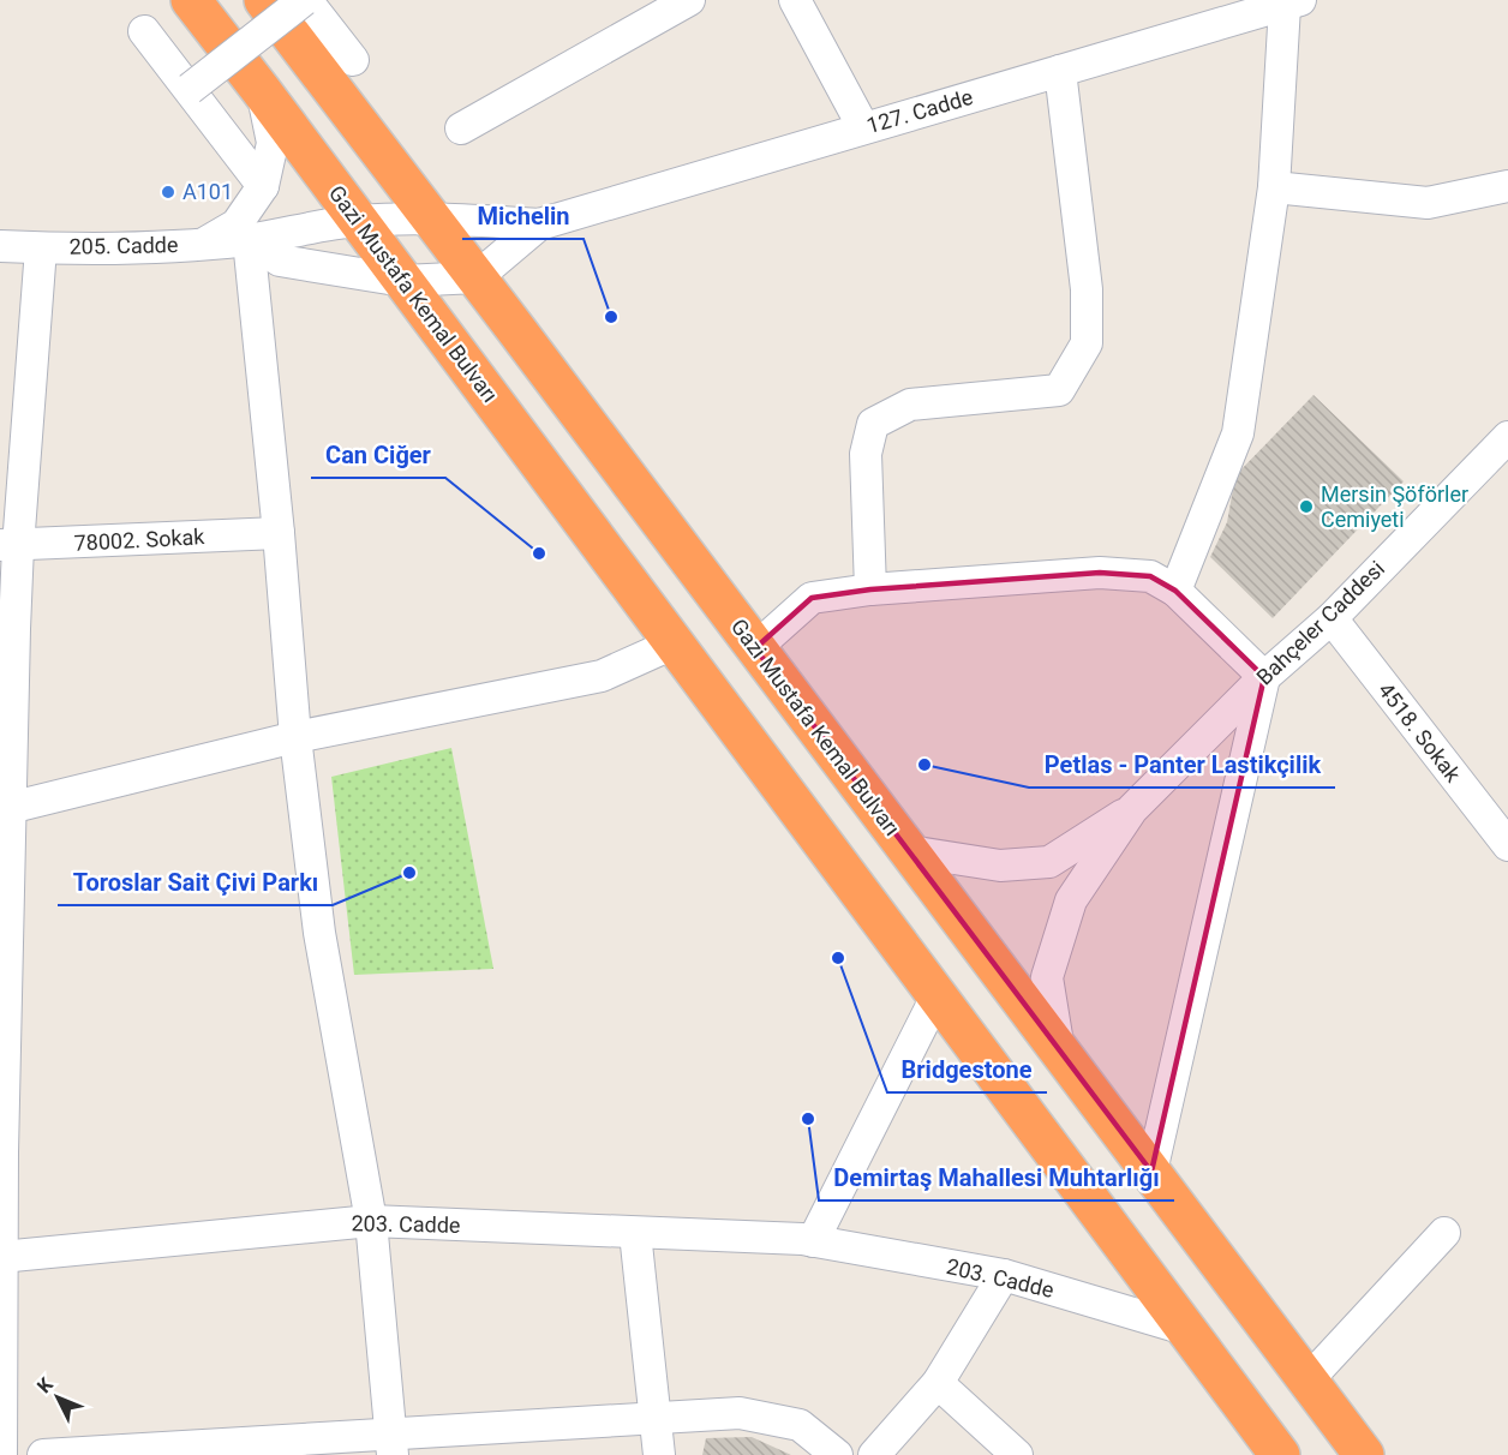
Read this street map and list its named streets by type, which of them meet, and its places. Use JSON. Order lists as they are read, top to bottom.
{
  "streets": {
    "highway": ["Gazi Mustafa Kemal Bulvarı"],
    "street": [
      "127. Cadde",
      "205. Cadde",
      "78002. Sokak",
      "Bahçeler Caddesi",
      "4518. Sokak",
      "203. Cadde"
    ]
  },
  "crossings": [
    ["127. Cadde", "205. Cadde"],
    ["205. Cadde", "Gazi Mustafa Kemal Bulvarı"],
    ["Gazi Mustafa Kemal Bulvarı", "203. Cadde"],
    ["Bahçeler Caddesi", "4518. Sokak"]
  ],
  "places": [
    "A101",
    "Michelin",
    "Mersin Şöförler Cemiyeti",
    "Can Ciğer",
    "Petlas - Panter Lastikçilik",
    "Toroslar Sait Çivi Parkı",
    "Bridgestone",
    "Demirtaş Mahallesi Muhtarlığı"
  ],
  "north": "top left"
}
